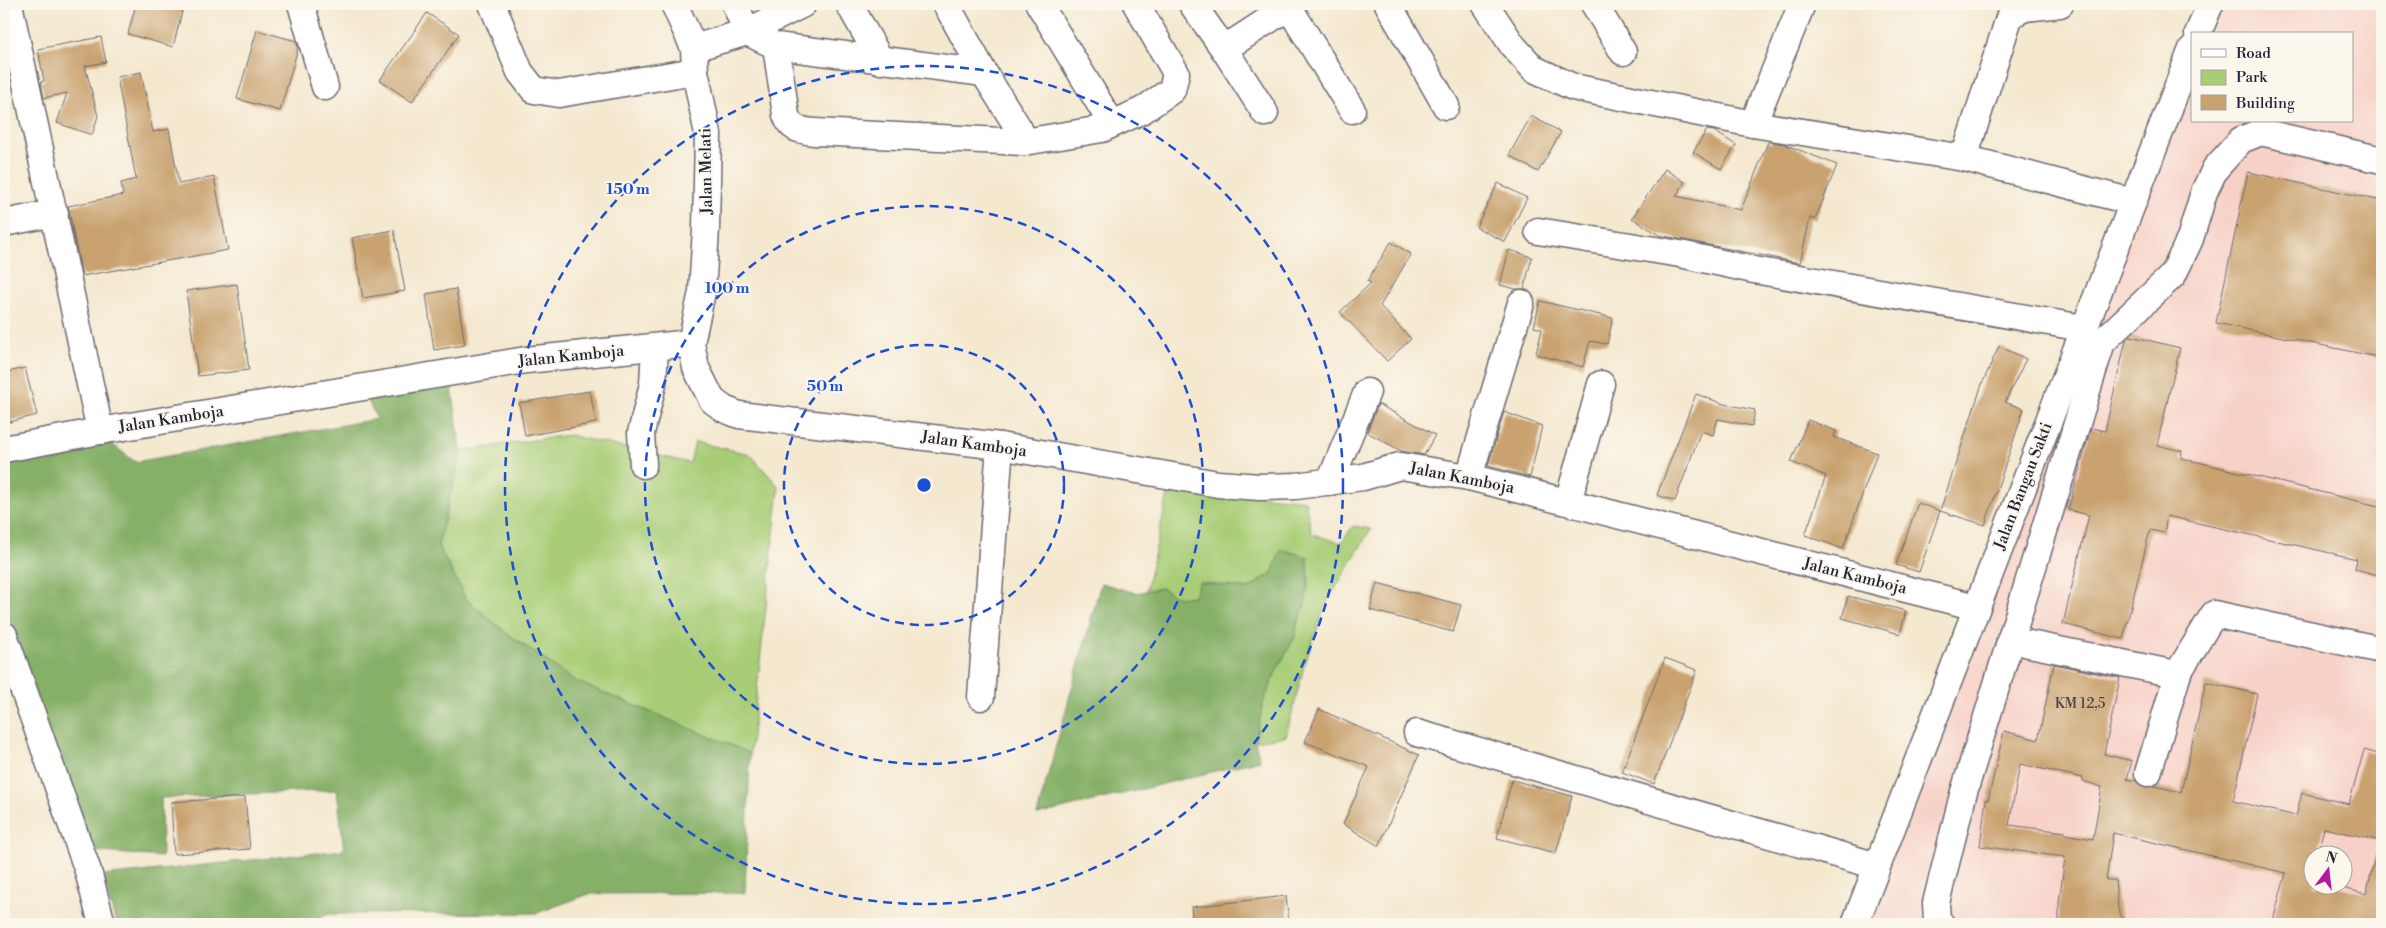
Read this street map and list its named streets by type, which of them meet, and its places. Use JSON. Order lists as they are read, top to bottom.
{
  "streets": {
    "street": ["Jalan Melati", "Jalan Kamboja", "Jalan Bangau Sakti"]
  },
  "crossings": [
    ["Jalan Melati", "Jalan Kamboja"],
    ["Jalan Kamboja", "Jalan Bangau Sakti"]
  ],
  "house_numbers": ["KM 12,5"],
  "legend": ["Road", "Park", "Building"],
  "north": "top",
  "rings": ["150 m", "100 m", "50 m"]
}
